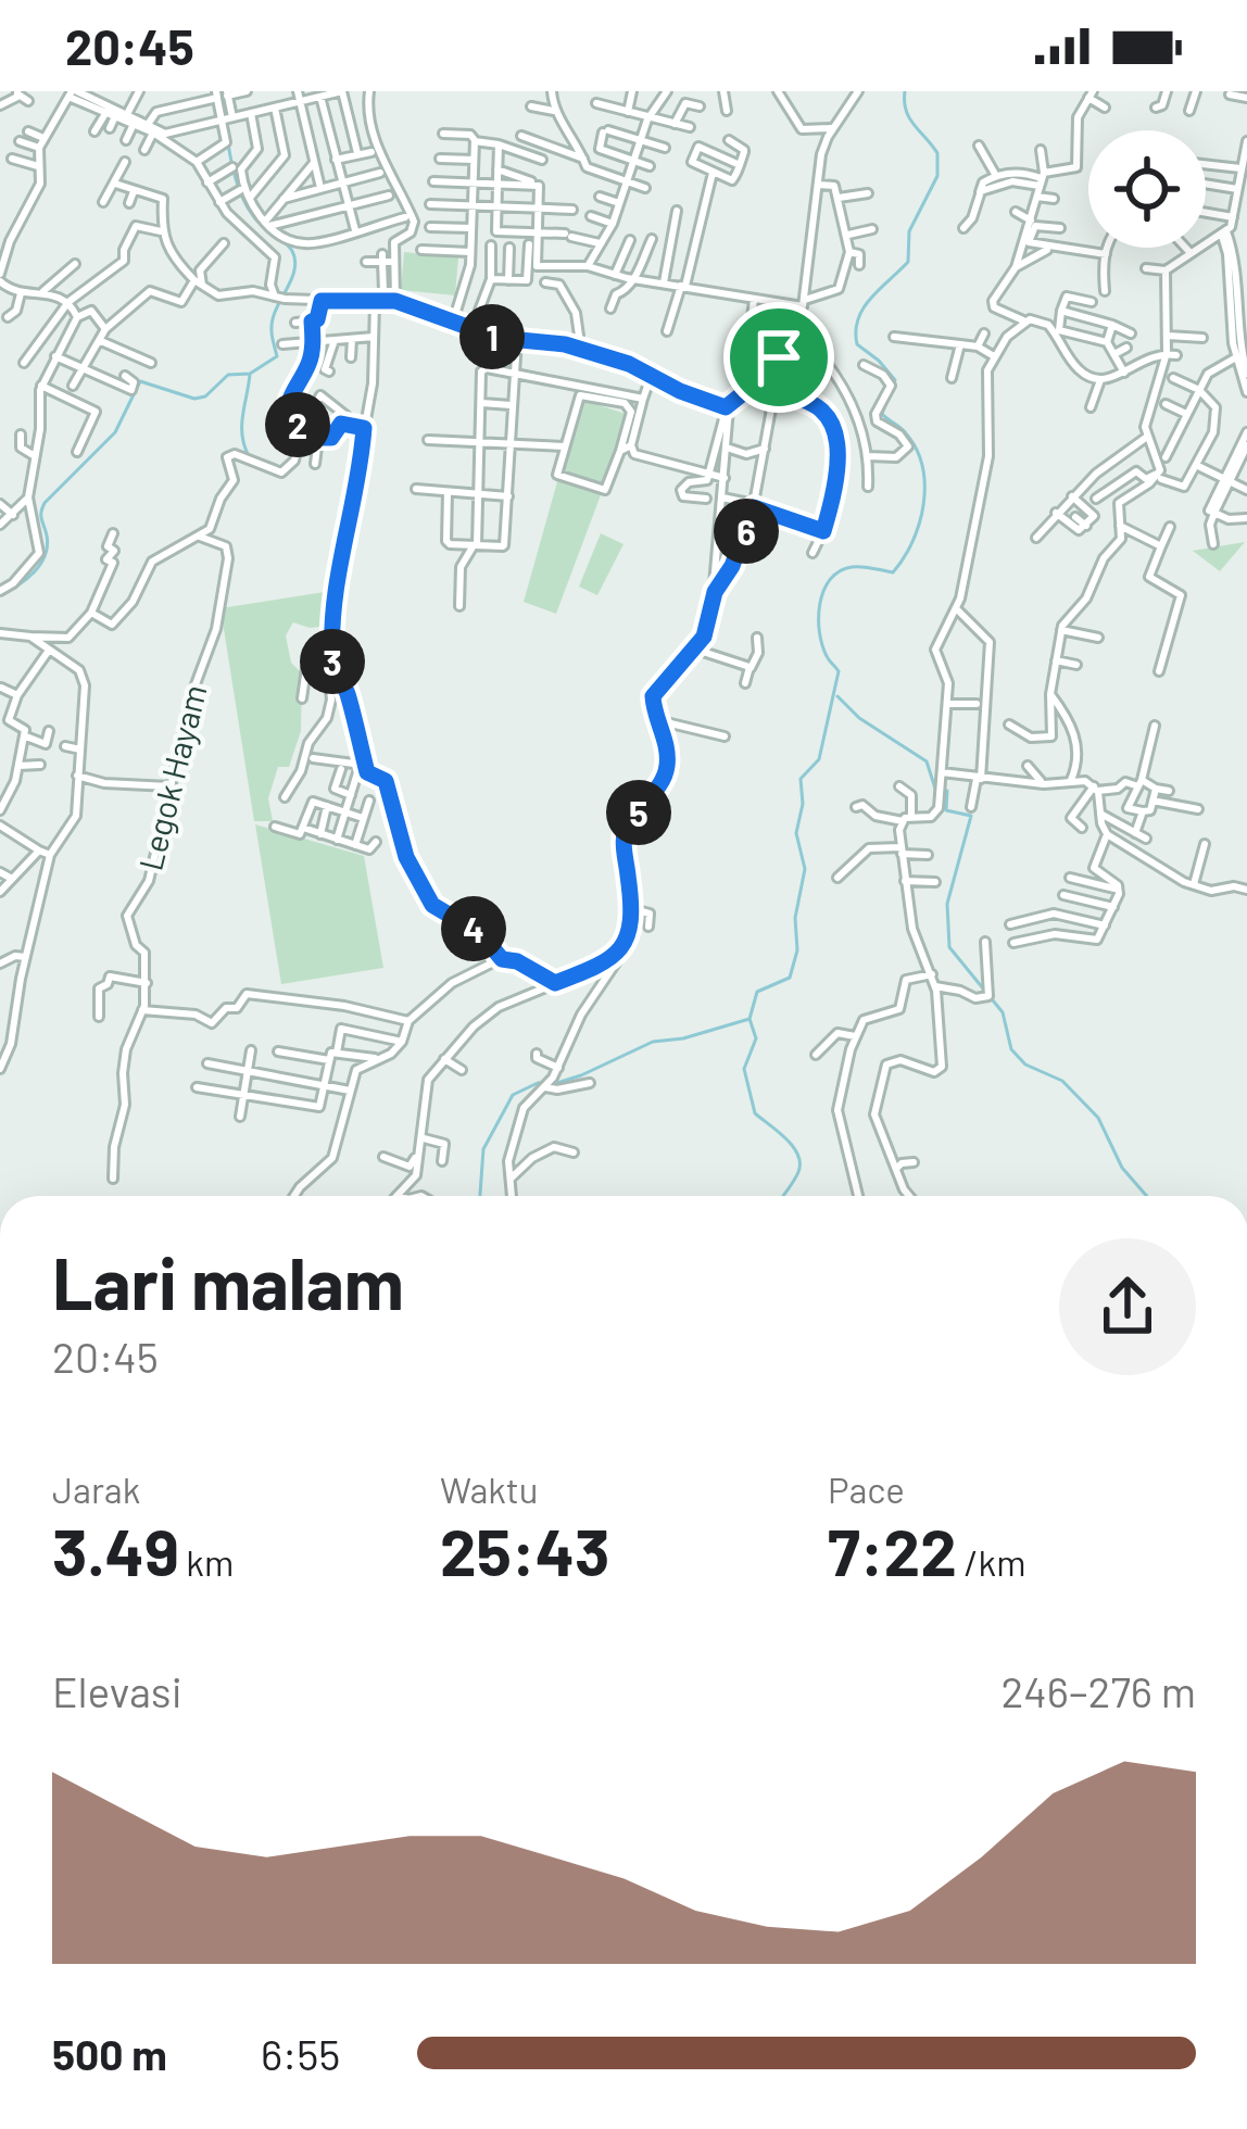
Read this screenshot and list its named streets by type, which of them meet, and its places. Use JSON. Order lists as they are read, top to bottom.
{
  "streets": {
    "street": ["Legok Hayam"]
  },
  "page": {
    "status": "20:45",
    "pins": [
      "1",
      "2",
      "6",
      "3",
      "5",
      "4"
    ],
    "heading": ["Lari malam", "20:45"],
    "stats": [
      ["Jarak", "3.49 km"],
      ["Waktu", "25:43"],
      ["Pace", "7:22 /km"]
    ],
    "chart": ["Elevasi", "246–276 m"],
    "list": [
      {
        "name": "500 m",
        "note": "6:55"
      }
    ]
  }
}
